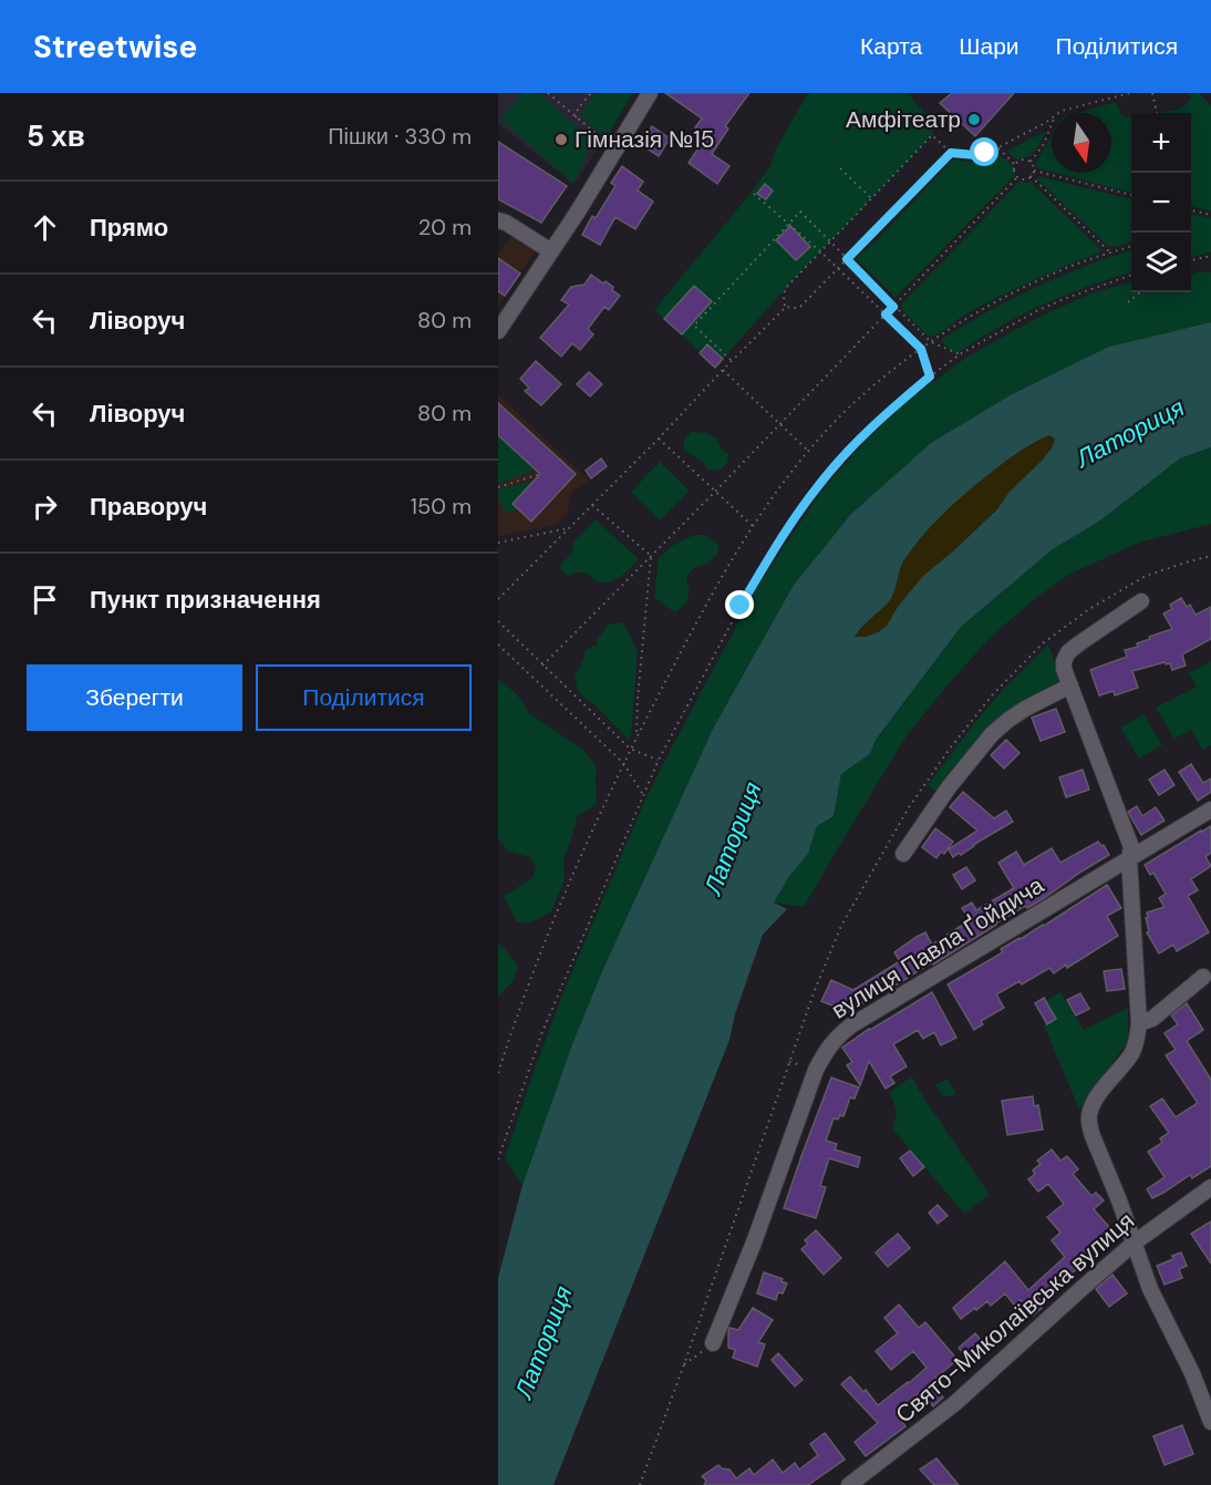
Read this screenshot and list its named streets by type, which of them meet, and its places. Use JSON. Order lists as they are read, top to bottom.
{
  "streets": {
    "street": ["вулиця Павла Ґойдича", "Свято-Миколаївська вулиця"]
  },
  "water": ["Латориця"],
  "places": ["Амфітеатр", "Гімназія №15"],
  "north": "bottom",
  "page": {
    "header": "Streetwise",
    "nav": ["Карта", "Шари", "Поділитися"],
    "heading": ["5 хв", "Пішки · 330 m"],
    "map_buttons": ["+", "−"],
    "list": [
      ["Прямо", "20 m"],
      ["Ліворуч", "80 m"],
      ["Ліворуч", "80 m"],
      ["Праворуч", "150 m"],
      "Пункт призначення"
    ],
    "buttons": ["Зберегти", "Поділитися"]
  }
}
